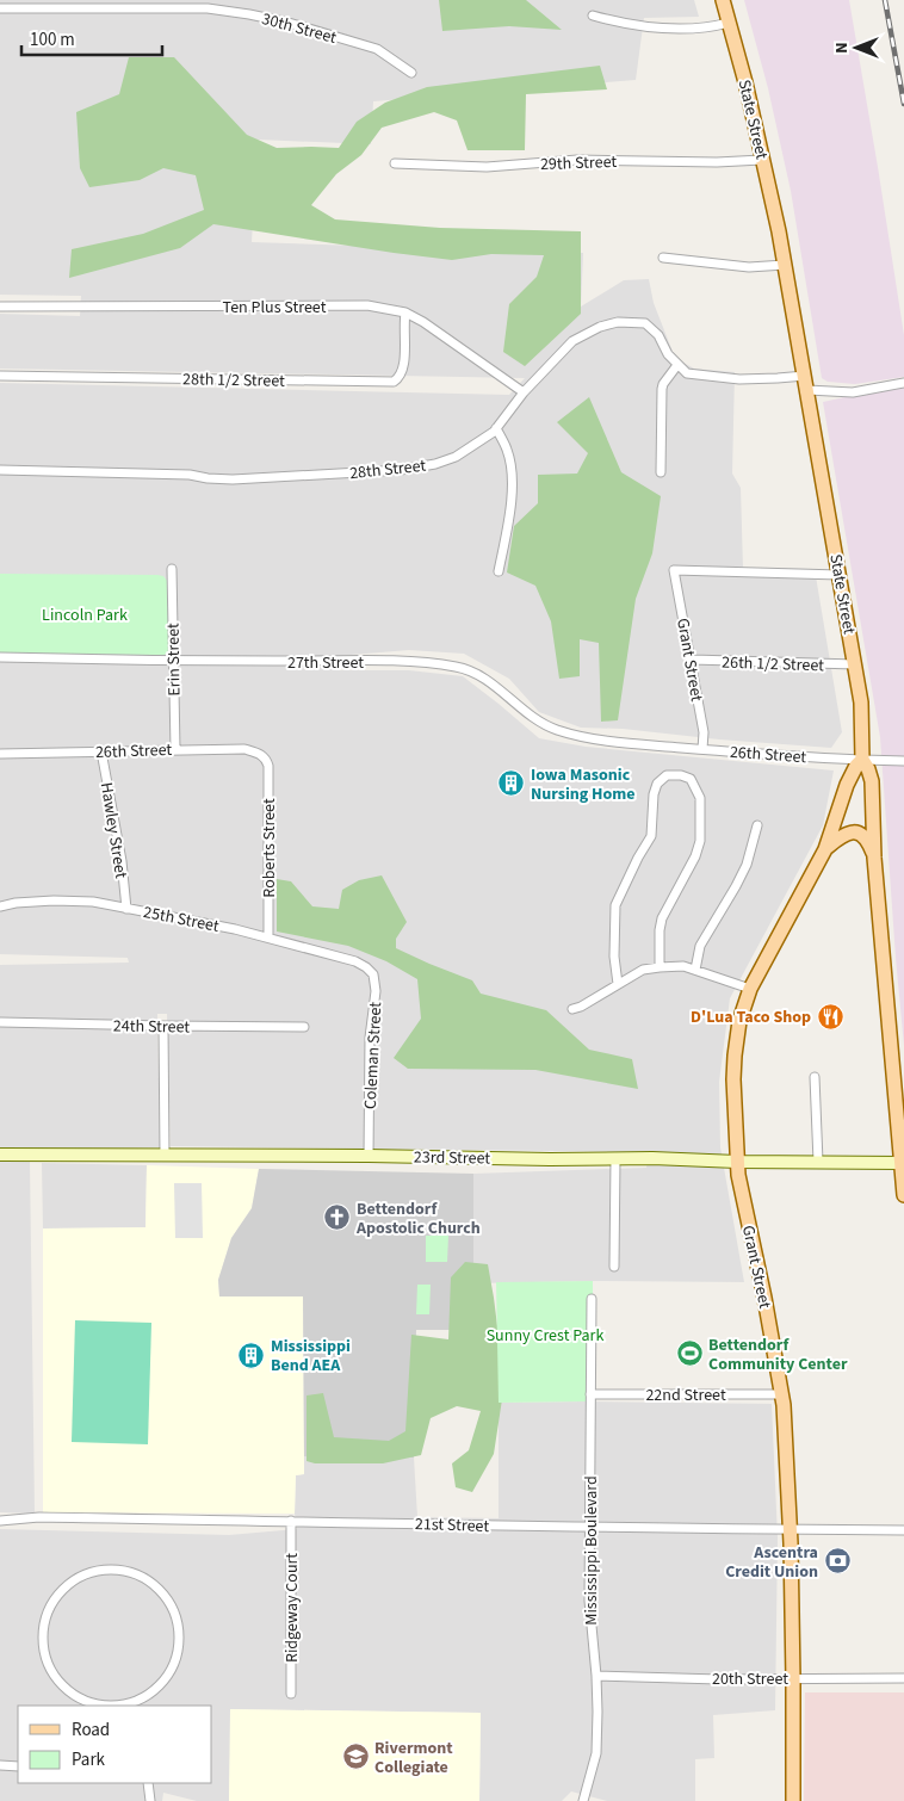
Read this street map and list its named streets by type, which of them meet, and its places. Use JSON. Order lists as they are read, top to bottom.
{
  "streets": {
    "main road": ["State Street", "Grant Street"],
    "street": [
      "30th Street",
      "29th Street",
      "Ten Plus Street",
      "28th 1/2 Street",
      "28th Street",
      "Erin Street",
      "27th Street",
      "26th 1/2 Street",
      "26th Street",
      "Hawley Street",
      "Roberts Street",
      "25th Street",
      "24th Street",
      "Coleman Street",
      "23rd Street",
      "22nd Street",
      "21st Street",
      "Mississippi Boulevard",
      "Ridgeway Court",
      "20th Street"
    ]
  },
  "crossings": [
    ["State Street", "29th Street"],
    ["State Street", "Grant Street"],
    ["State Street", "26th 1/2 Street"],
    ["State Street", "26th Street"],
    ["State Street", "23rd Street"],
    ["Ten Plus Street", "28th 1/2 Street"],
    ["Ten Plus Street", "28th Street"],
    ["Erin Street", "27th Street"],
    ["Erin Street", "26th Street"],
    ["Grant Street", "26th 1/2 Street"],
    ["Grant Street", "26th Street"],
    ["Grant Street", "23rd Street"],
    ["Grant Street", "22nd Street"],
    ["Grant Street", "21st Street"],
    ["Grant Street", "20th Street"],
    ["27th Street", "26th Street"],
    ["26th Street", "Hawley Street"],
    ["26th Street", "Roberts Street"],
    ["Hawley Street", "25th Street"],
    ["Roberts Street", "25th Street"],
    ["25th Street", "Coleman Street"],
    ["Coleman Street", "23rd Street"],
    ["22nd Street", "Mississippi Boulevard"],
    ["21st Street", "Mississippi Boulevard"],
    ["21st Street", "Ridgeway Court"],
    ["Mississippi Boulevard", "20th Street"]
  ],
  "parks": ["Lincoln Park", "Sunny Crest Park"],
  "places": {
    "building": ["Iowa Masonic Nursing Home", "Mississippi Bend AEA"],
    "restaurant": ["D'Lua Taco Shop"],
    "church": ["Bettendorf Apostolic Church"],
    "sports": ["Bettendorf Community Center"],
    "bank": ["Ascentra Credit Union"],
    "school or university": ["Rivermont Collegiate"]
  },
  "legend": ["Road", "Park"],
  "scale_bar": "100 m",
  "north": "left"
}
